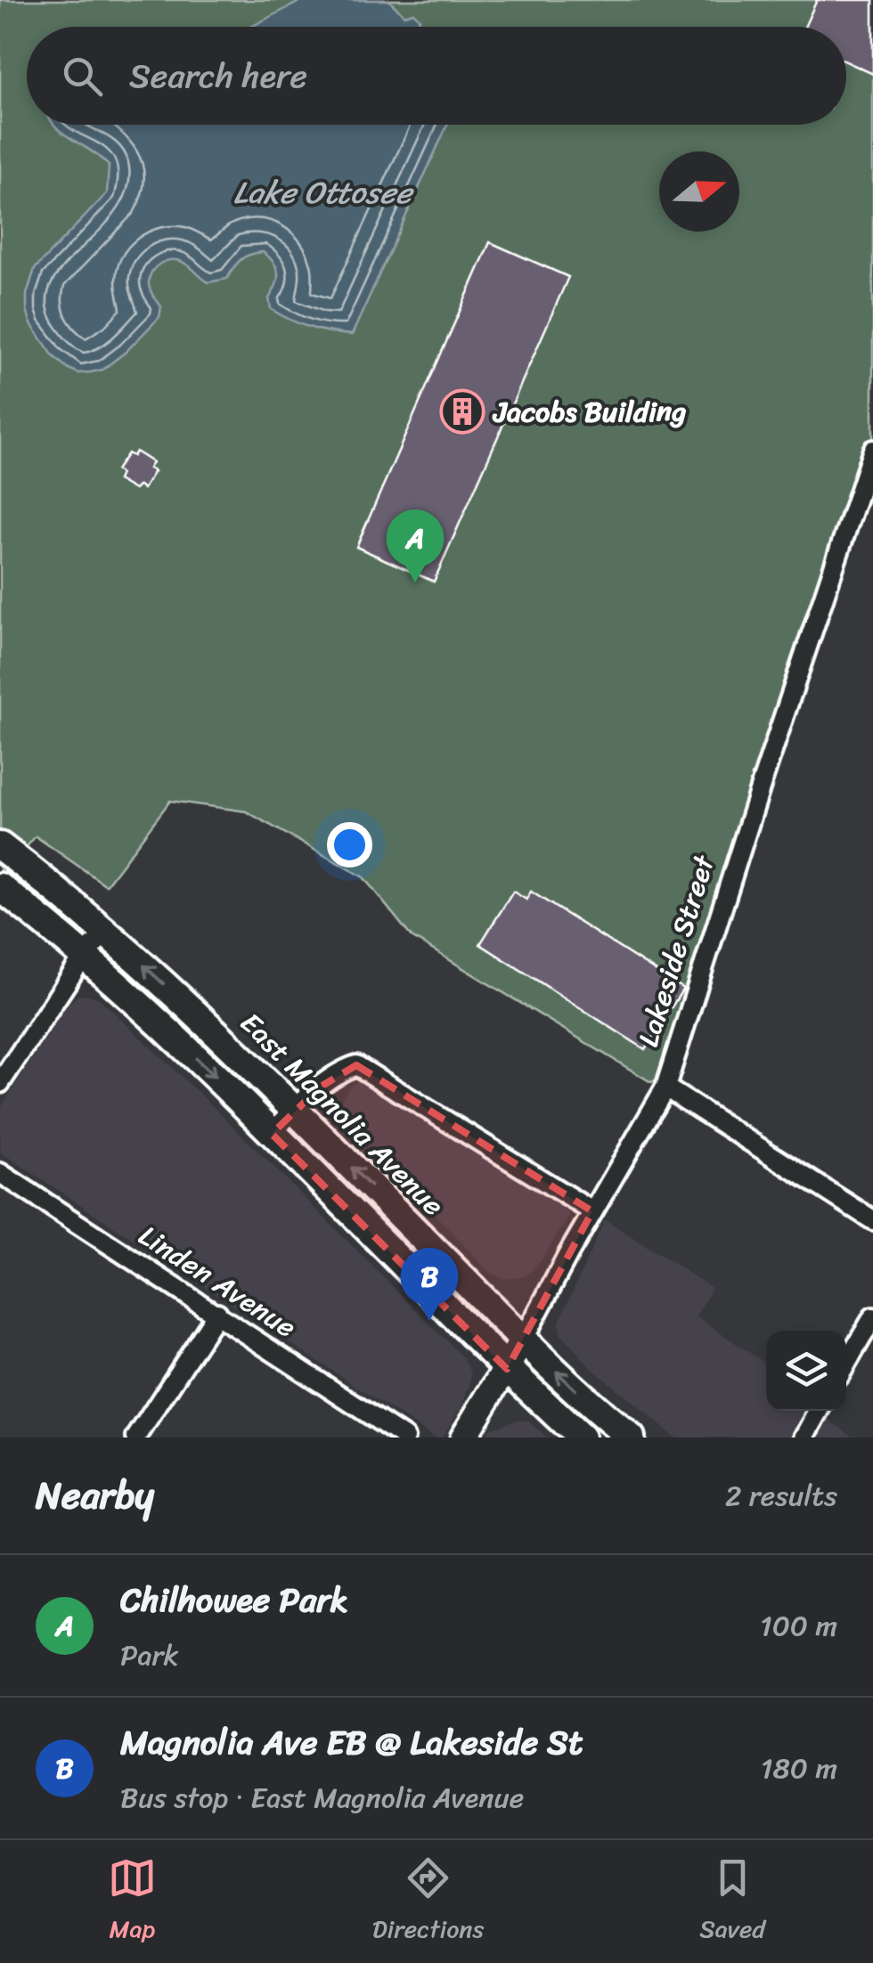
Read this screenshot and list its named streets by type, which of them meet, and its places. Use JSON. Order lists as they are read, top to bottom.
{
  "streets": {
    "main road": ["East Magnolia Avenue"],
    "street": ["Lakeside Street", "Linden Avenue"]
  },
  "crossings": [
    ["Lakeside Street", "East Magnolia Avenue"]
  ],
  "water": ["Lake Ottosee"],
  "places": {
    "building": ["Jacobs Building"]
  },
  "north": "right",
  "page": {
    "search": "Search here",
    "pins": ["A", "B"],
    "heading": ["Nearby", "2 results"],
    "list": [
      {
        "mark": "A",
        "name": "Chilhowee Park",
        "note": "Park",
        "value": "100 m"
      },
      {
        "mark": "B",
        "name": "Magnolia Ave EB @ Lakeside St",
        "note": "Bus stop · East Magnolia Avenue",
        "value": "180 m"
      }
    ],
    "nav": ["Map", "Directions", "Saved"]
  }
}
